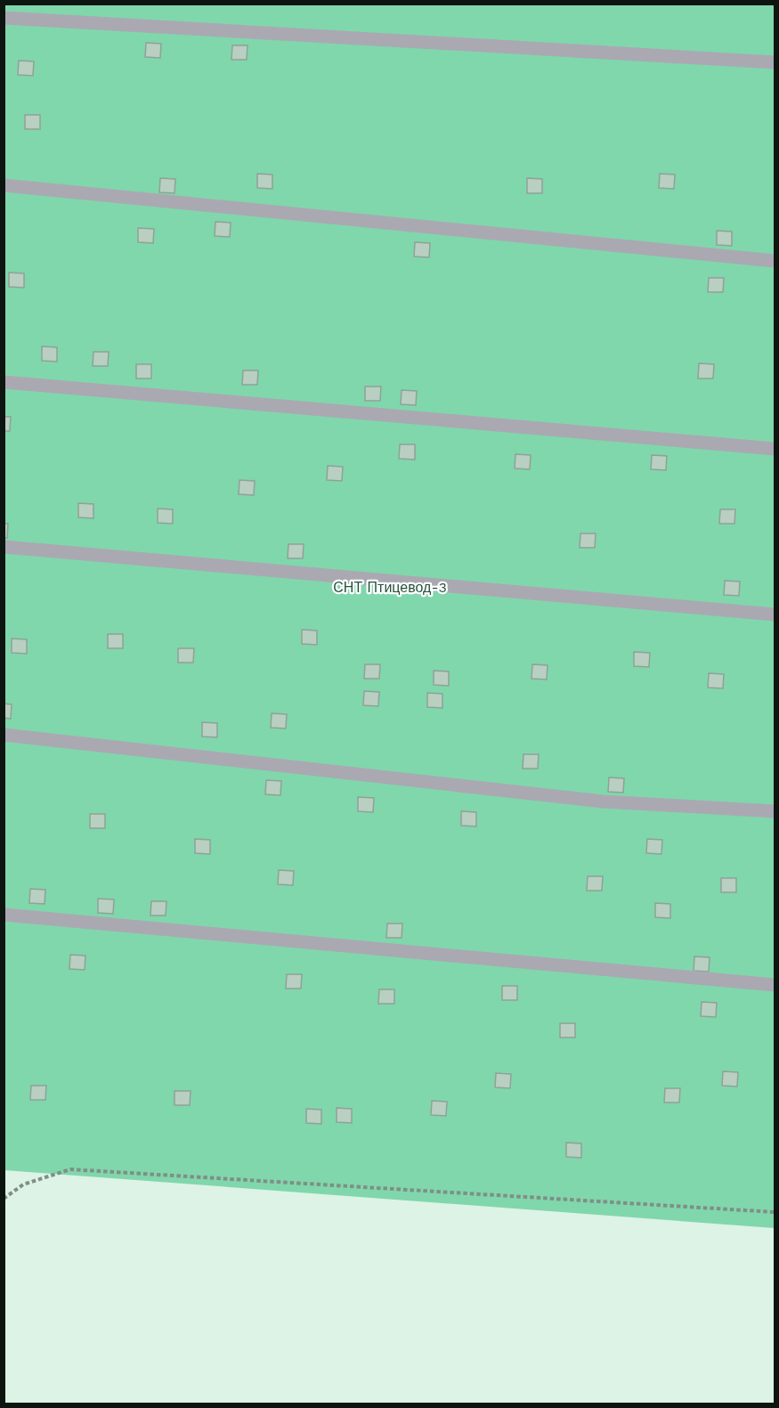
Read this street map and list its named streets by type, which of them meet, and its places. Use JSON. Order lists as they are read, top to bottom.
{
  "parks": ["СНТ Птицевод-3"]
}
